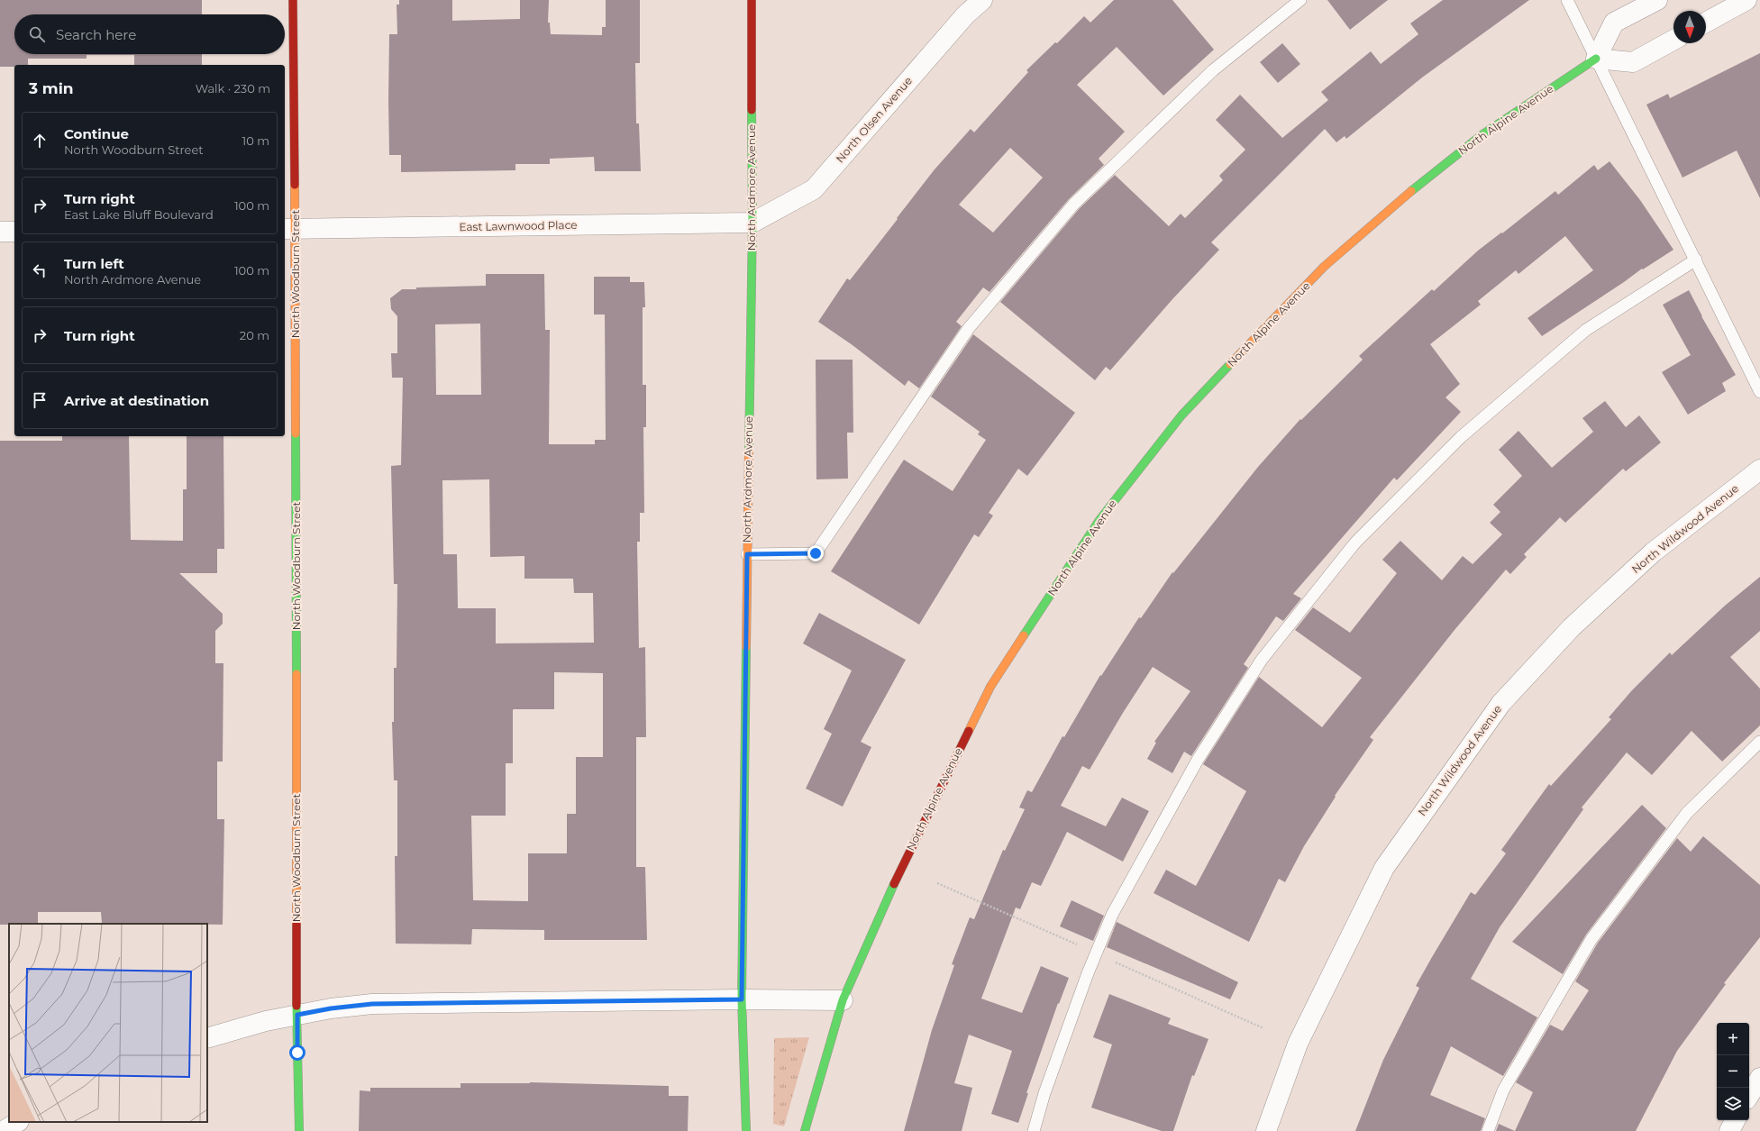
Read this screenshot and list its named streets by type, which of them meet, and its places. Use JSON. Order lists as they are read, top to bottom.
{
  "streets": {
    "street": [
      "North Olsen Avenue",
      "North Alpine Avenue",
      "North Ardmore Avenue",
      "East Lawnwood Place",
      "North Woodburn Street",
      "North Wildwood Avenue"
    ]
  },
  "crossings": [
    ["North Olsen Avenue", "North Ardmore Avenue"],
    ["North Olsen Avenue", "East Lawnwood Place"],
    ["North Ardmore Avenue", "East Lawnwood Place"],
    ["East Lawnwood Place", "North Woodburn Street"]
  ],
  "north": "bottom",
  "page": {
    "search": "Search here",
    "heading": ["3 min", "Walk · 230 m"],
    "list": [
      ["Continue", "North Woodburn Street", "10 m"],
      ["Turn right", "East Lake Bluff Boulevard", "100 m"],
      ["Turn left", "North Ardmore Avenue", "100 m"],
      ["Turn right", "20 m"],
      "Arrive at destination"
    ],
    "map_buttons": ["+", "−"]
  }
}
